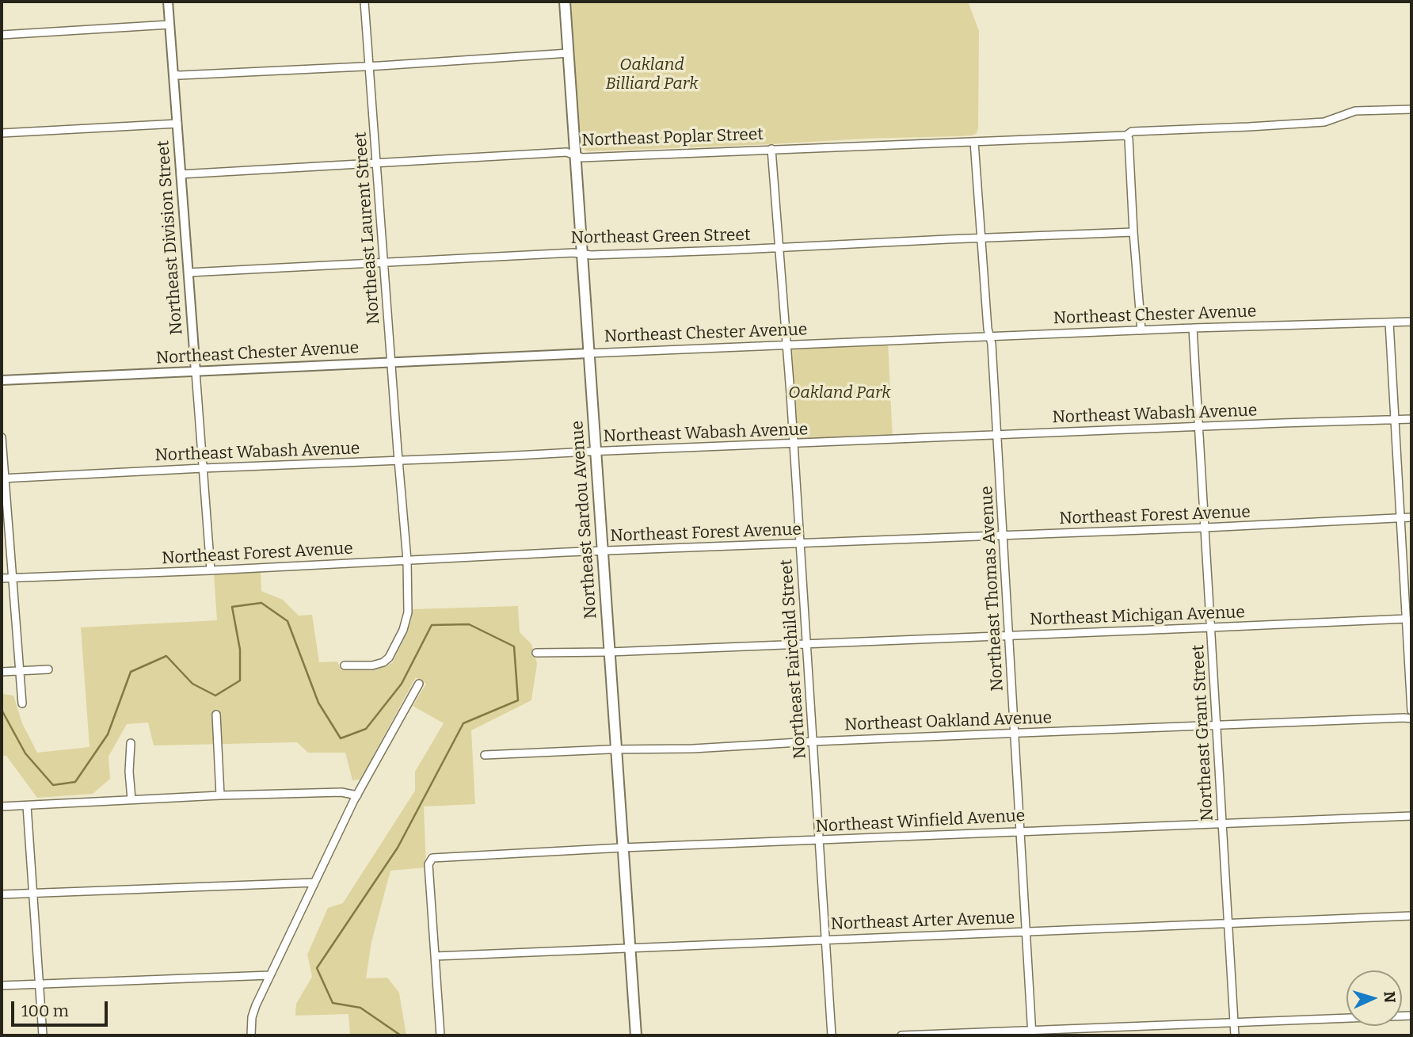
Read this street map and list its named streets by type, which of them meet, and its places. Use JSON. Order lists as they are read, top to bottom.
{
  "streets": {
    "main road": ["Northeast Sardou Avenue"],
    "street": [
      "Northeast Poplar Street",
      "Northeast Laurent Street",
      "Northeast Green Street",
      "Northeast Division Street",
      "Northeast Chester Avenue",
      "Northeast Wabash Avenue",
      "Northeast Forest Avenue",
      "Northeast Thomas Avenue",
      "Northeast Michigan Avenue",
      "Northeast Fairchild Street",
      "Northeast Oakland Avenue",
      "Northeast Grant Street",
      "Northeast Winfield Avenue",
      "Northeast Arter Avenue"
    ]
  },
  "crossings": [
    ["Northeast Poplar Street", "Northeast Laurent Street"],
    ["Northeast Poplar Street", "Northeast Division Street"],
    ["Northeast Poplar Street", "Northeast Sardou Avenue"],
    ["Northeast Poplar Street", "Northeast Thomas Avenue"],
    ["Northeast Poplar Street", "Northeast Fairchild Street"],
    ["Northeast Laurent Street", "Northeast Green Street"],
    ["Northeast Laurent Street", "Northeast Chester Avenue"],
    ["Northeast Laurent Street", "Northeast Wabash Avenue"],
    ["Northeast Laurent Street", "Northeast Forest Avenue"],
    ["Northeast Green Street", "Northeast Division Street"],
    ["Northeast Green Street", "Northeast Sardou Avenue"],
    ["Northeast Green Street", "Northeast Thomas Avenue"],
    ["Northeast Green Street", "Northeast Fairchild Street"],
    ["Northeast Division Street", "Northeast Chester Avenue"],
    ["Northeast Division Street", "Northeast Wabash Avenue"],
    ["Northeast Division Street", "Northeast Forest Avenue"],
    ["Northeast Chester Avenue", "Northeast Sardou Avenue"],
    ["Northeast Chester Avenue", "Northeast Thomas Avenue"],
    ["Northeast Chester Avenue", "Northeast Fairchild Street"],
    ["Northeast Chester Avenue", "Northeast Grant Street"],
    ["Northeast Wabash Avenue", "Northeast Sardou Avenue"],
    ["Northeast Wabash Avenue", "Northeast Thomas Avenue"],
    ["Northeast Wabash Avenue", "Northeast Fairchild Street"],
    ["Northeast Wabash Avenue", "Northeast Grant Street"],
    ["Northeast Forest Avenue", "Northeast Sardou Avenue"],
    ["Northeast Forest Avenue", "Northeast Thomas Avenue"],
    ["Northeast Forest Avenue", "Northeast Fairchild Street"],
    ["Northeast Forest Avenue", "Northeast Grant Street"],
    ["Northeast Sardou Avenue", "Northeast Michigan Avenue"],
    ["Northeast Sardou Avenue", "Northeast Oakland Avenue"],
    ["Northeast Sardou Avenue", "Northeast Winfield Avenue"],
    ["Northeast Sardou Avenue", "Northeast Arter Avenue"],
    ["Northeast Thomas Avenue", "Northeast Michigan Avenue"],
    ["Northeast Thomas Avenue", "Northeast Oakland Avenue"],
    ["Northeast Thomas Avenue", "Northeast Winfield Avenue"],
    ["Northeast Thomas Avenue", "Northeast Arter Avenue"],
    ["Northeast Michigan Avenue", "Northeast Fairchild Street"],
    ["Northeast Michigan Avenue", "Northeast Grant Street"],
    ["Northeast Fairchild Street", "Northeast Oakland Avenue"],
    ["Northeast Fairchild Street", "Northeast Winfield Avenue"],
    ["Northeast Fairchild Street", "Northeast Arter Avenue"],
    ["Northeast Oakland Avenue", "Northeast Grant Street"],
    ["Northeast Grant Street", "Northeast Winfield Avenue"],
    ["Northeast Grant Street", "Northeast Arter Avenue"],
    ["Northeast Winfield Avenue", "Northeast Arter Avenue"]
  ],
  "parks": ["Oakland Billiard Park", "Oakland Park"],
  "scale_bar": "100 m",
  "north": "right"
}
